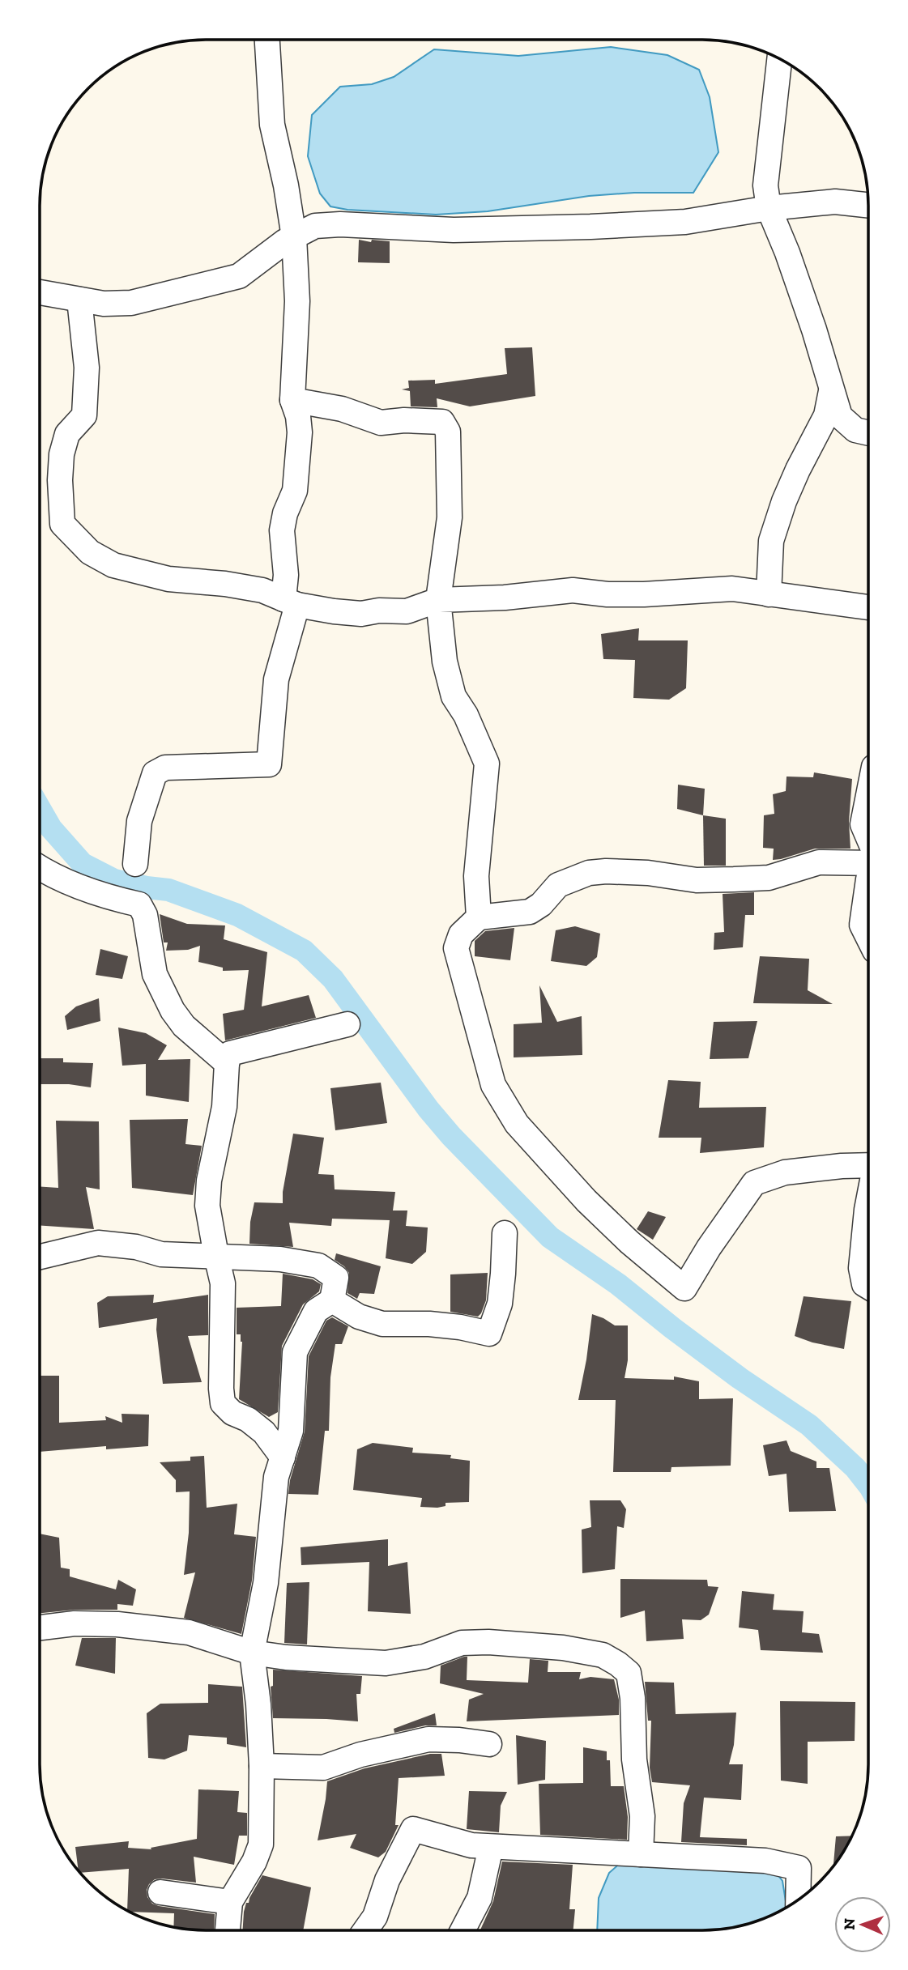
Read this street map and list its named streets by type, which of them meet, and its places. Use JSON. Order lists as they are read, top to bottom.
{
  "north": "left"
}
